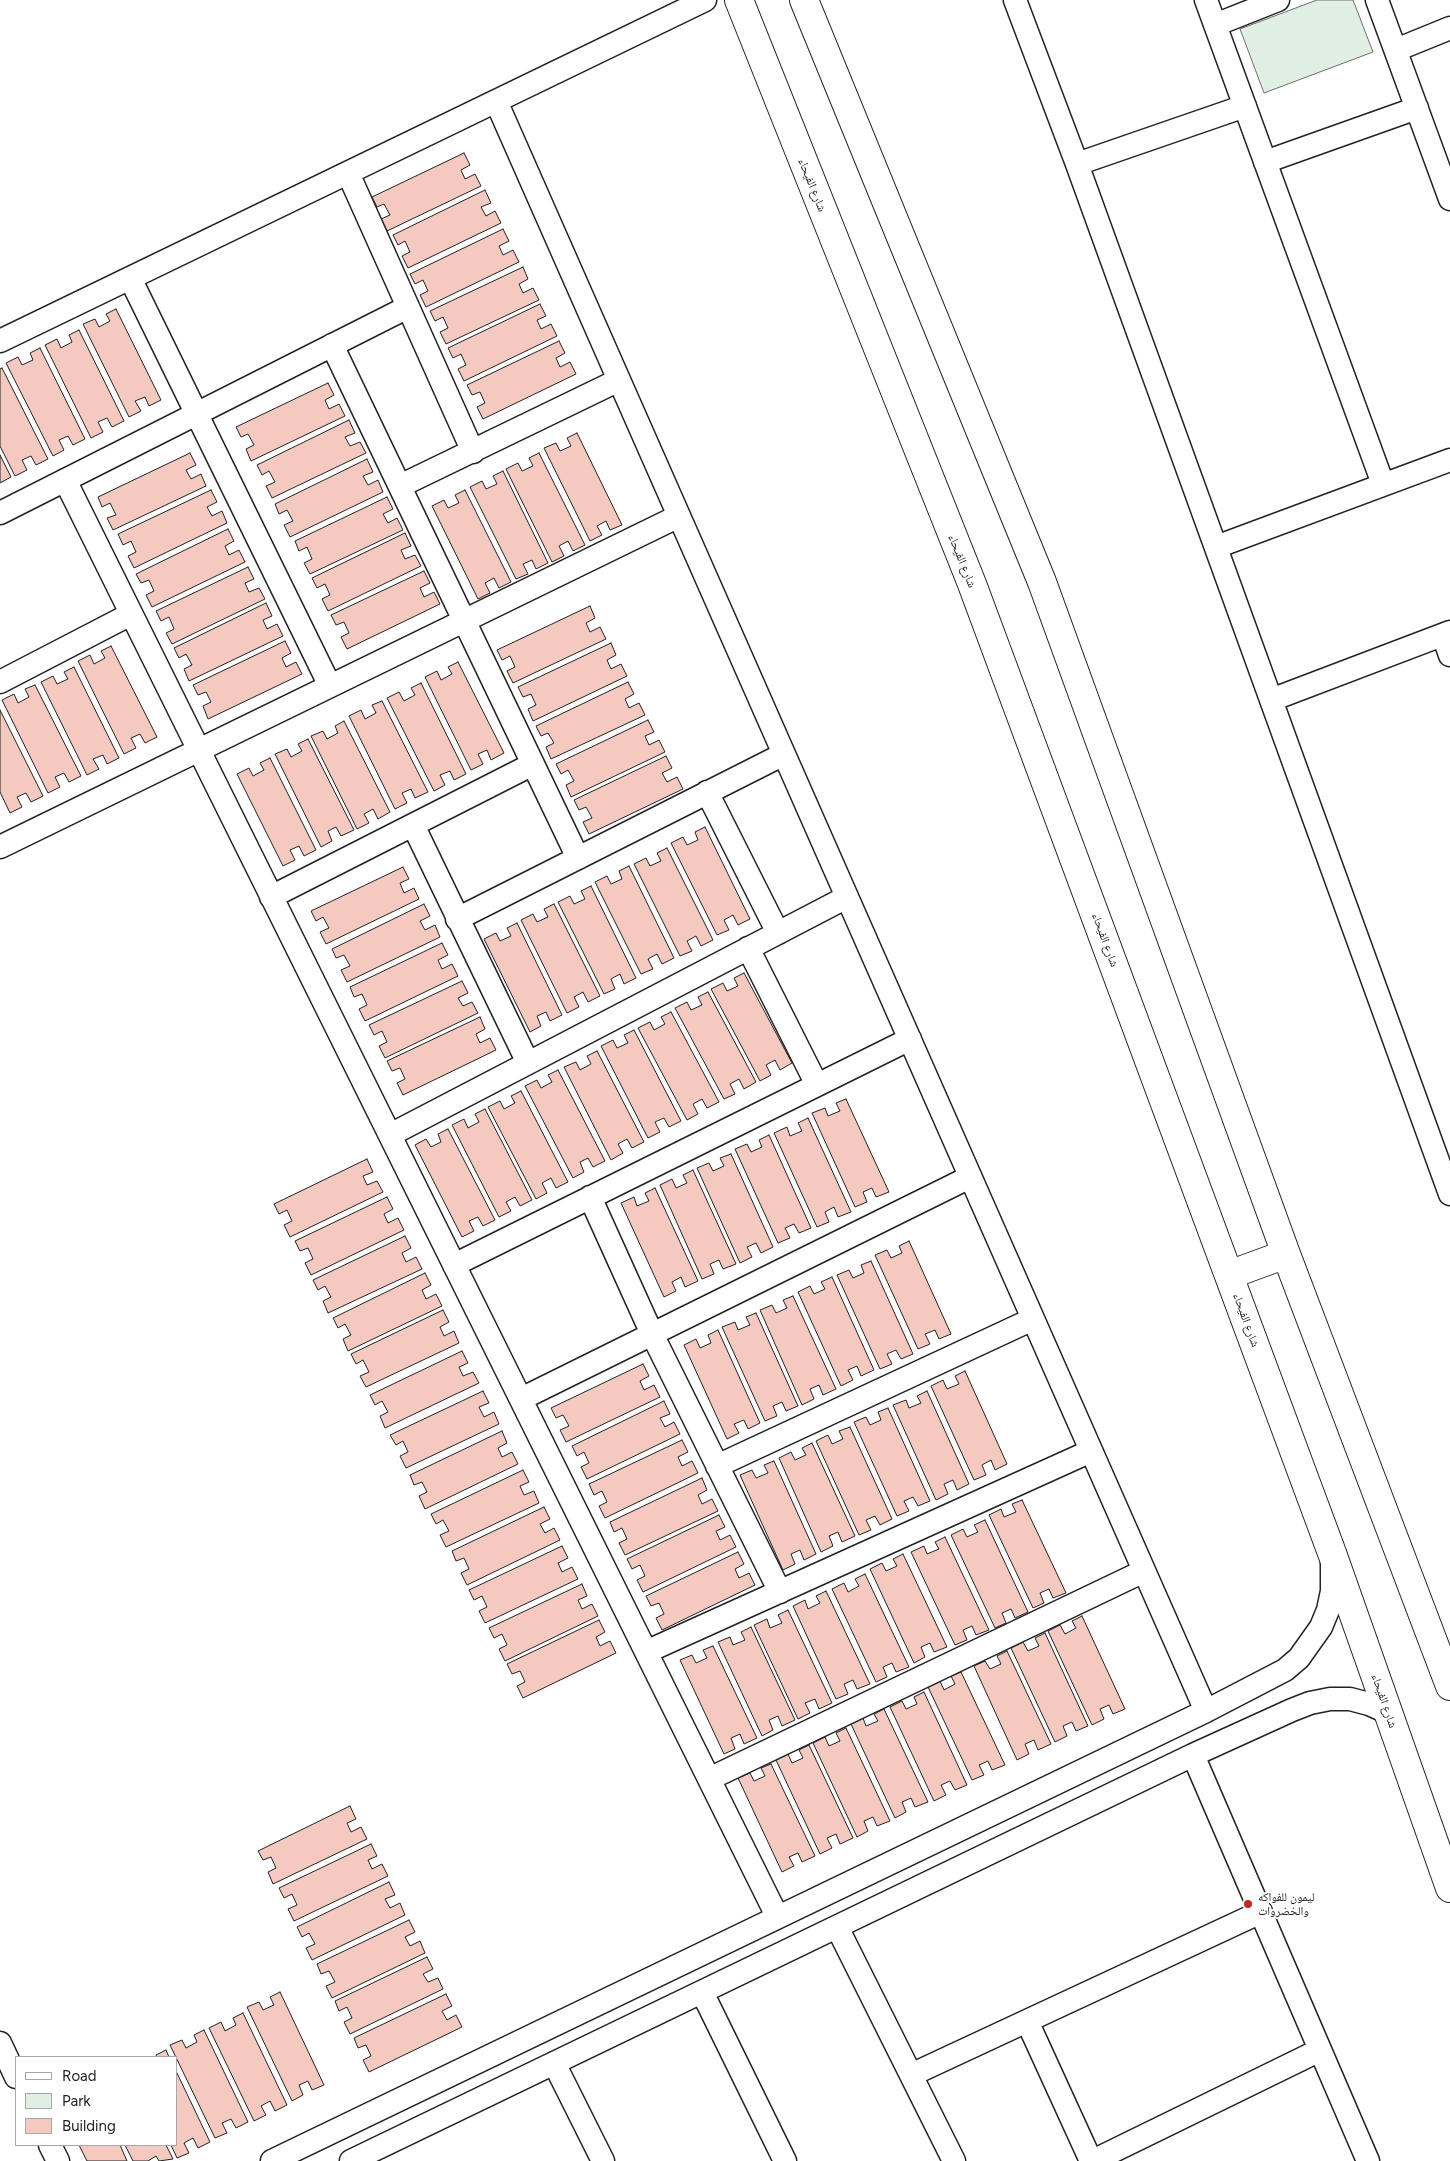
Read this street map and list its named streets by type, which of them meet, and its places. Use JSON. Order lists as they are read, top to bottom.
{
  "streets": {
    "highway": ["شارع الفيحاء"]
  },
  "places": ["ليمون للفواكه والخضروات"],
  "legend": ["Road", "Park", "Building"]
}
